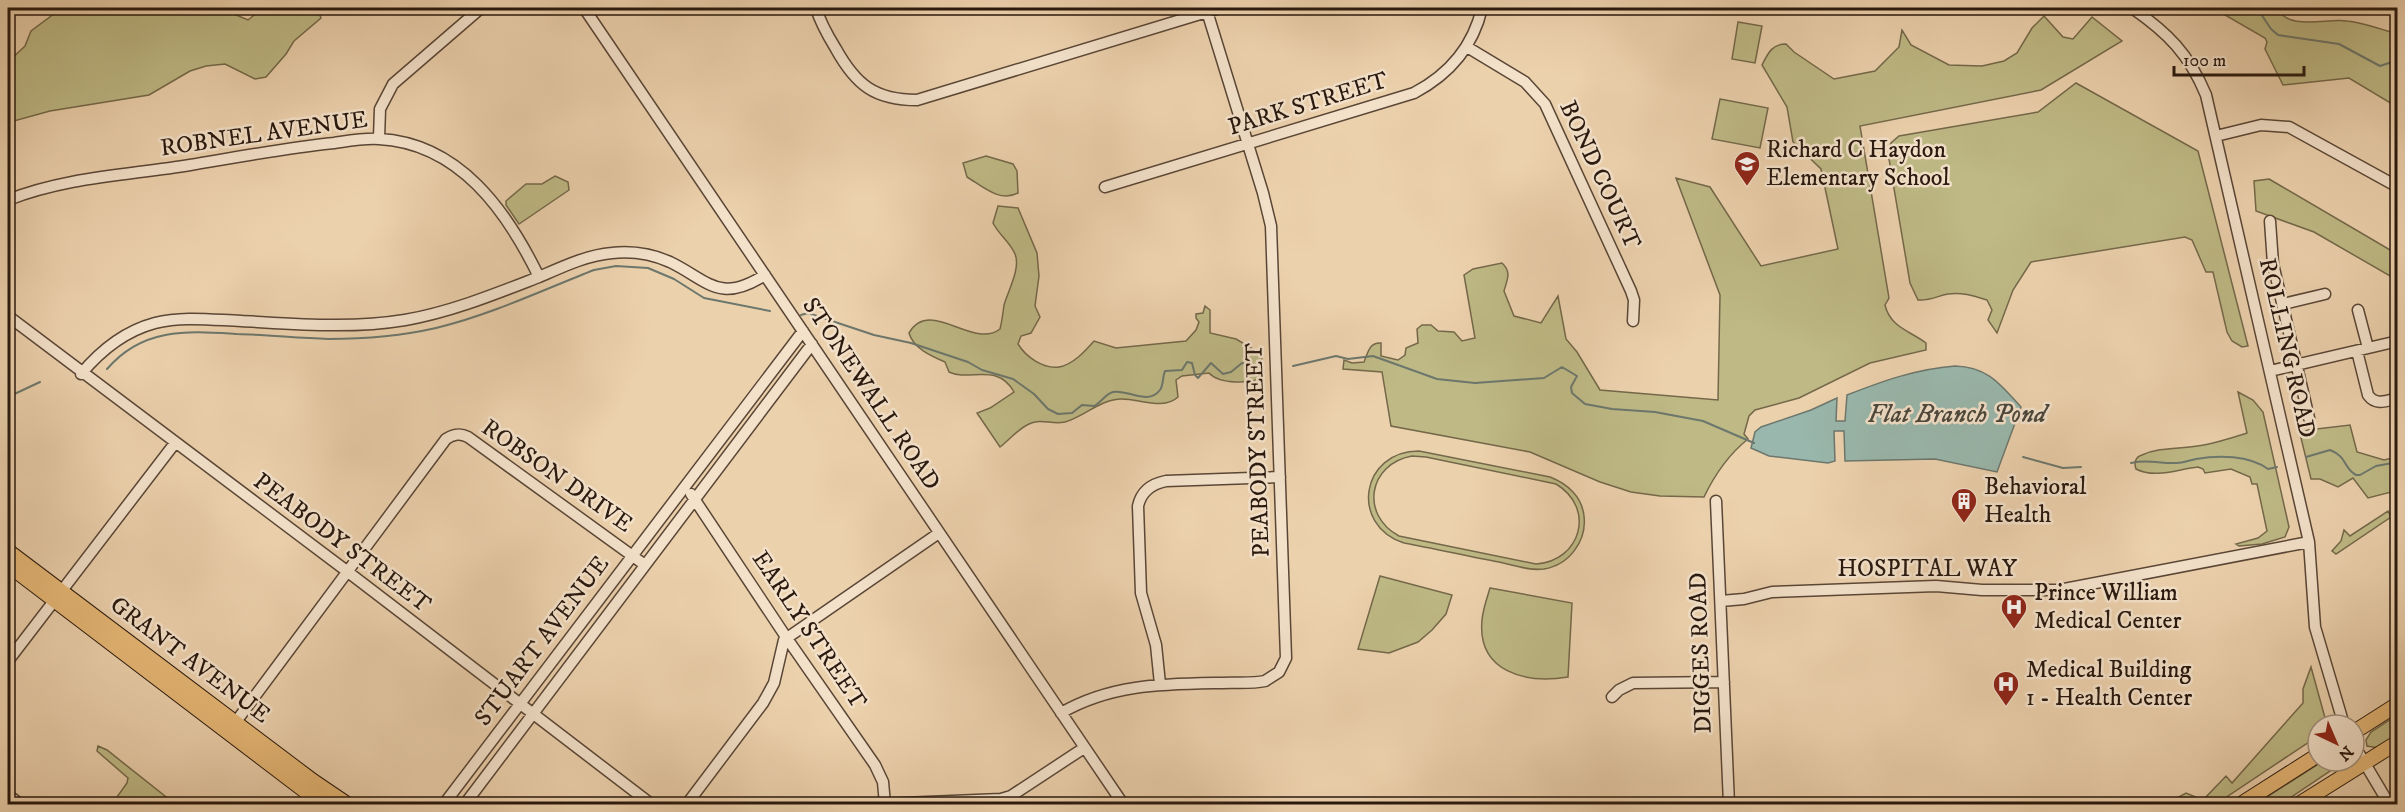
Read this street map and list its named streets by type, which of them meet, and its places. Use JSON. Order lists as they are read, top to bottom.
{
  "streets": {
    "main road": ["GRANT AVENUE"],
    "street": [
      "PARK STREET",
      "ROBNEL AVENUE",
      "BOND COURT",
      "ROLLING ROAD",
      "STONEWALL ROAD",
      "PEABODY STREET",
      "ROBSON DRIVE",
      "HOSPITAL WAY",
      "EARLY STREET",
      "STUART AVENUE",
      "DIGGES ROAD"
    ]
  },
  "crossings": [
    ["PARK STREET", "BOND COURT"],
    ["PARK STREET", "PEABODY STREET"],
    ["ROLLING ROAD", "HOSPITAL WAY"],
    ["STONEWALL ROAD", "PEABODY STREET"],
    ["STONEWALL ROAD", "STUART AVENUE"],
    ["PEABODY STREET", "ROBSON DRIVE"],
    ["PEABODY STREET", "STUART AVENUE"],
    ["ROBSON DRIVE", "STUART AVENUE"],
    ["ROBSON DRIVE", "GRANT AVENUE"],
    ["HOSPITAL WAY", "DIGGES ROAD"],
    ["EARLY STREET", "STUART AVENUE"]
  ],
  "water": ["Flat Branch Pond"],
  "places": {
    "school or university": ["Richard C Haydon Elementary School"],
    "building": ["Behavioral Health"],
    "hospital": ["Prince William Medical Center", "Medical Building 1 - Health Center"]
  },
  "scale_bar": "100 m",
  "north": "bottom right"
}
